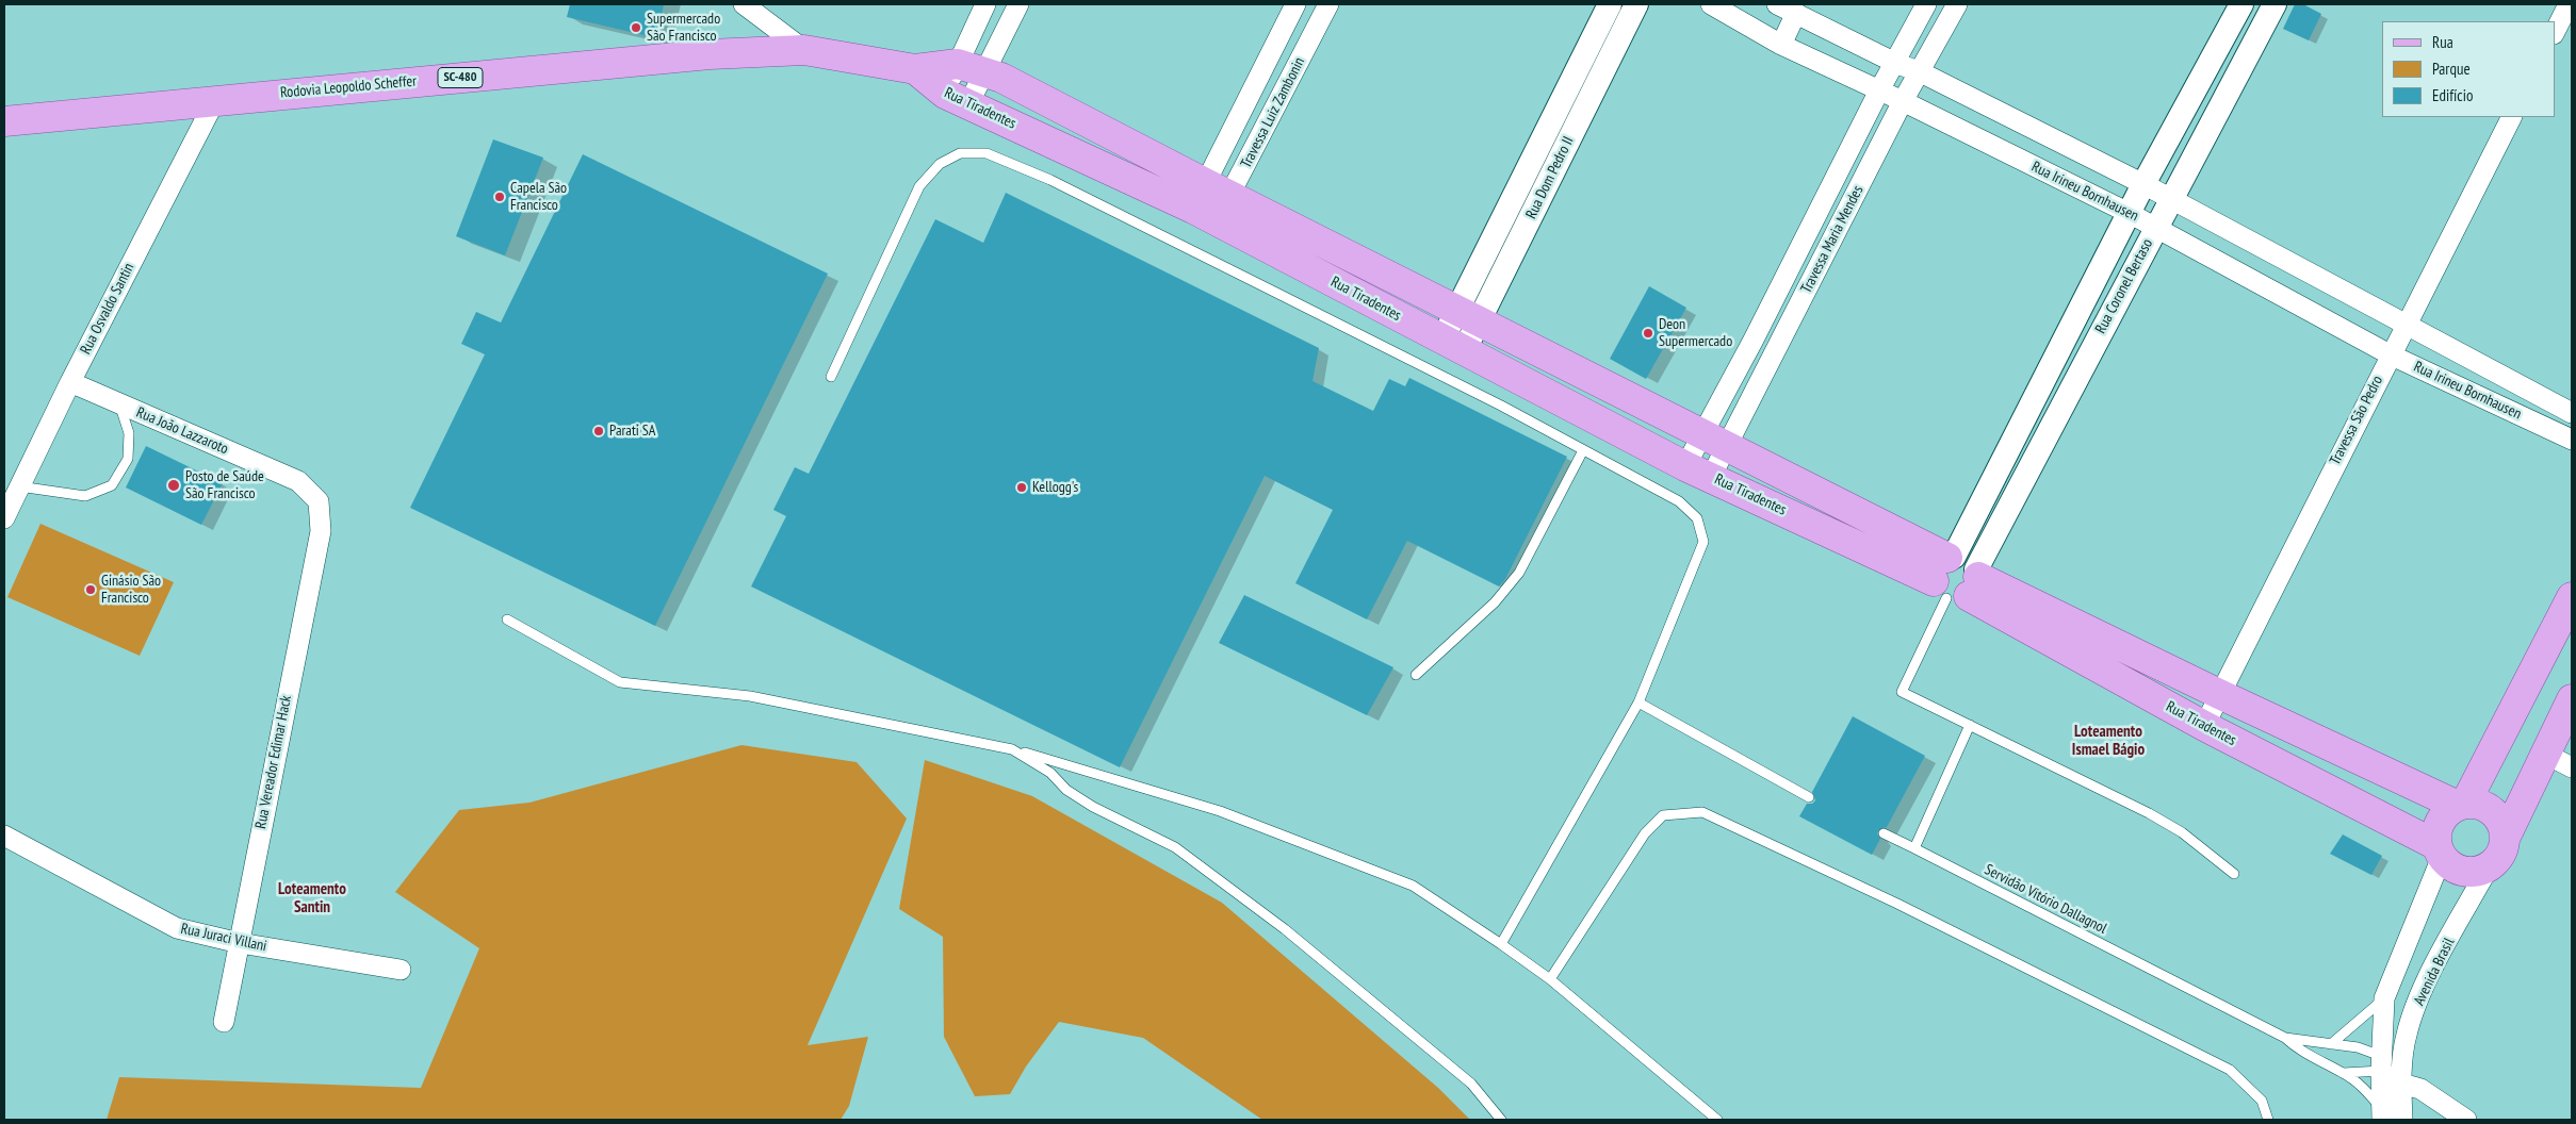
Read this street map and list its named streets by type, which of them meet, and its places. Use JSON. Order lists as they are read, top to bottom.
{
  "streets": {
    "main road": ["SC-480", "Rodovia Leopoldo Scheffer", "Rua Tiradentes"],
    "street": [
      "Travessa Luiz Zambonin",
      "Rua Dom Pedro II",
      "Rua Irineu Bornhausen",
      "Travessa Maria Mendes",
      "Rua Coronel Bertaso",
      "Rua Osvaldo Santin",
      "Travessa São Pedro",
      "Rua João Lazzaroto",
      "Rua Vereador Edimar Hack",
      "Rua Juraci Villani",
      "Avenida Brasil"
    ],
    "lane": ["Servidão Vitório Dallagnol"]
  },
  "crossings": [
    ["Rodovia Leopoldo Scheffer", "Rua Tiradentes"],
    ["Rodovia Leopoldo Scheffer", "Rua Osvaldo Santin"],
    ["Rua Tiradentes", "Travessa Luiz Zambonin"],
    ["Rua Tiradentes", "Rua Dom Pedro II"],
    ["Rua Tiradentes", "Travessa Maria Mendes"],
    ["Rua Tiradentes", "Rua Coronel Bertaso"],
    ["Rua Tiradentes", "Travessa São Pedro"],
    ["Rua Tiradentes", "Avenida Brasil"],
    ["Rua Irineu Bornhausen", "Travessa Maria Mendes"],
    ["Rua Irineu Bornhausen", "Rua Coronel Bertaso"],
    ["Rua Irineu Bornhausen", "Travessa São Pedro"],
    ["Rua Osvaldo Santin", "Rua João Lazzaroto"],
    ["Rua João Lazzaroto", "Rua Vereador Edimar Hack"],
    ["Rua Vereador Edimar Hack", "Rua Juraci Villani"]
  ],
  "districts": ["Loteamento Ismael Bágio", "Loteamento Santin"],
  "places": [
    "Supermercado São Francisco",
    "Capela São Francisco",
    "Deon Supermercado",
    "Parati SA",
    "Posto de Saúde São Francisco",
    "Kellogg's",
    "Ginásio São Francisco"
  ],
  "legend": ["Rua", "Parque", "Edifício"]
}
